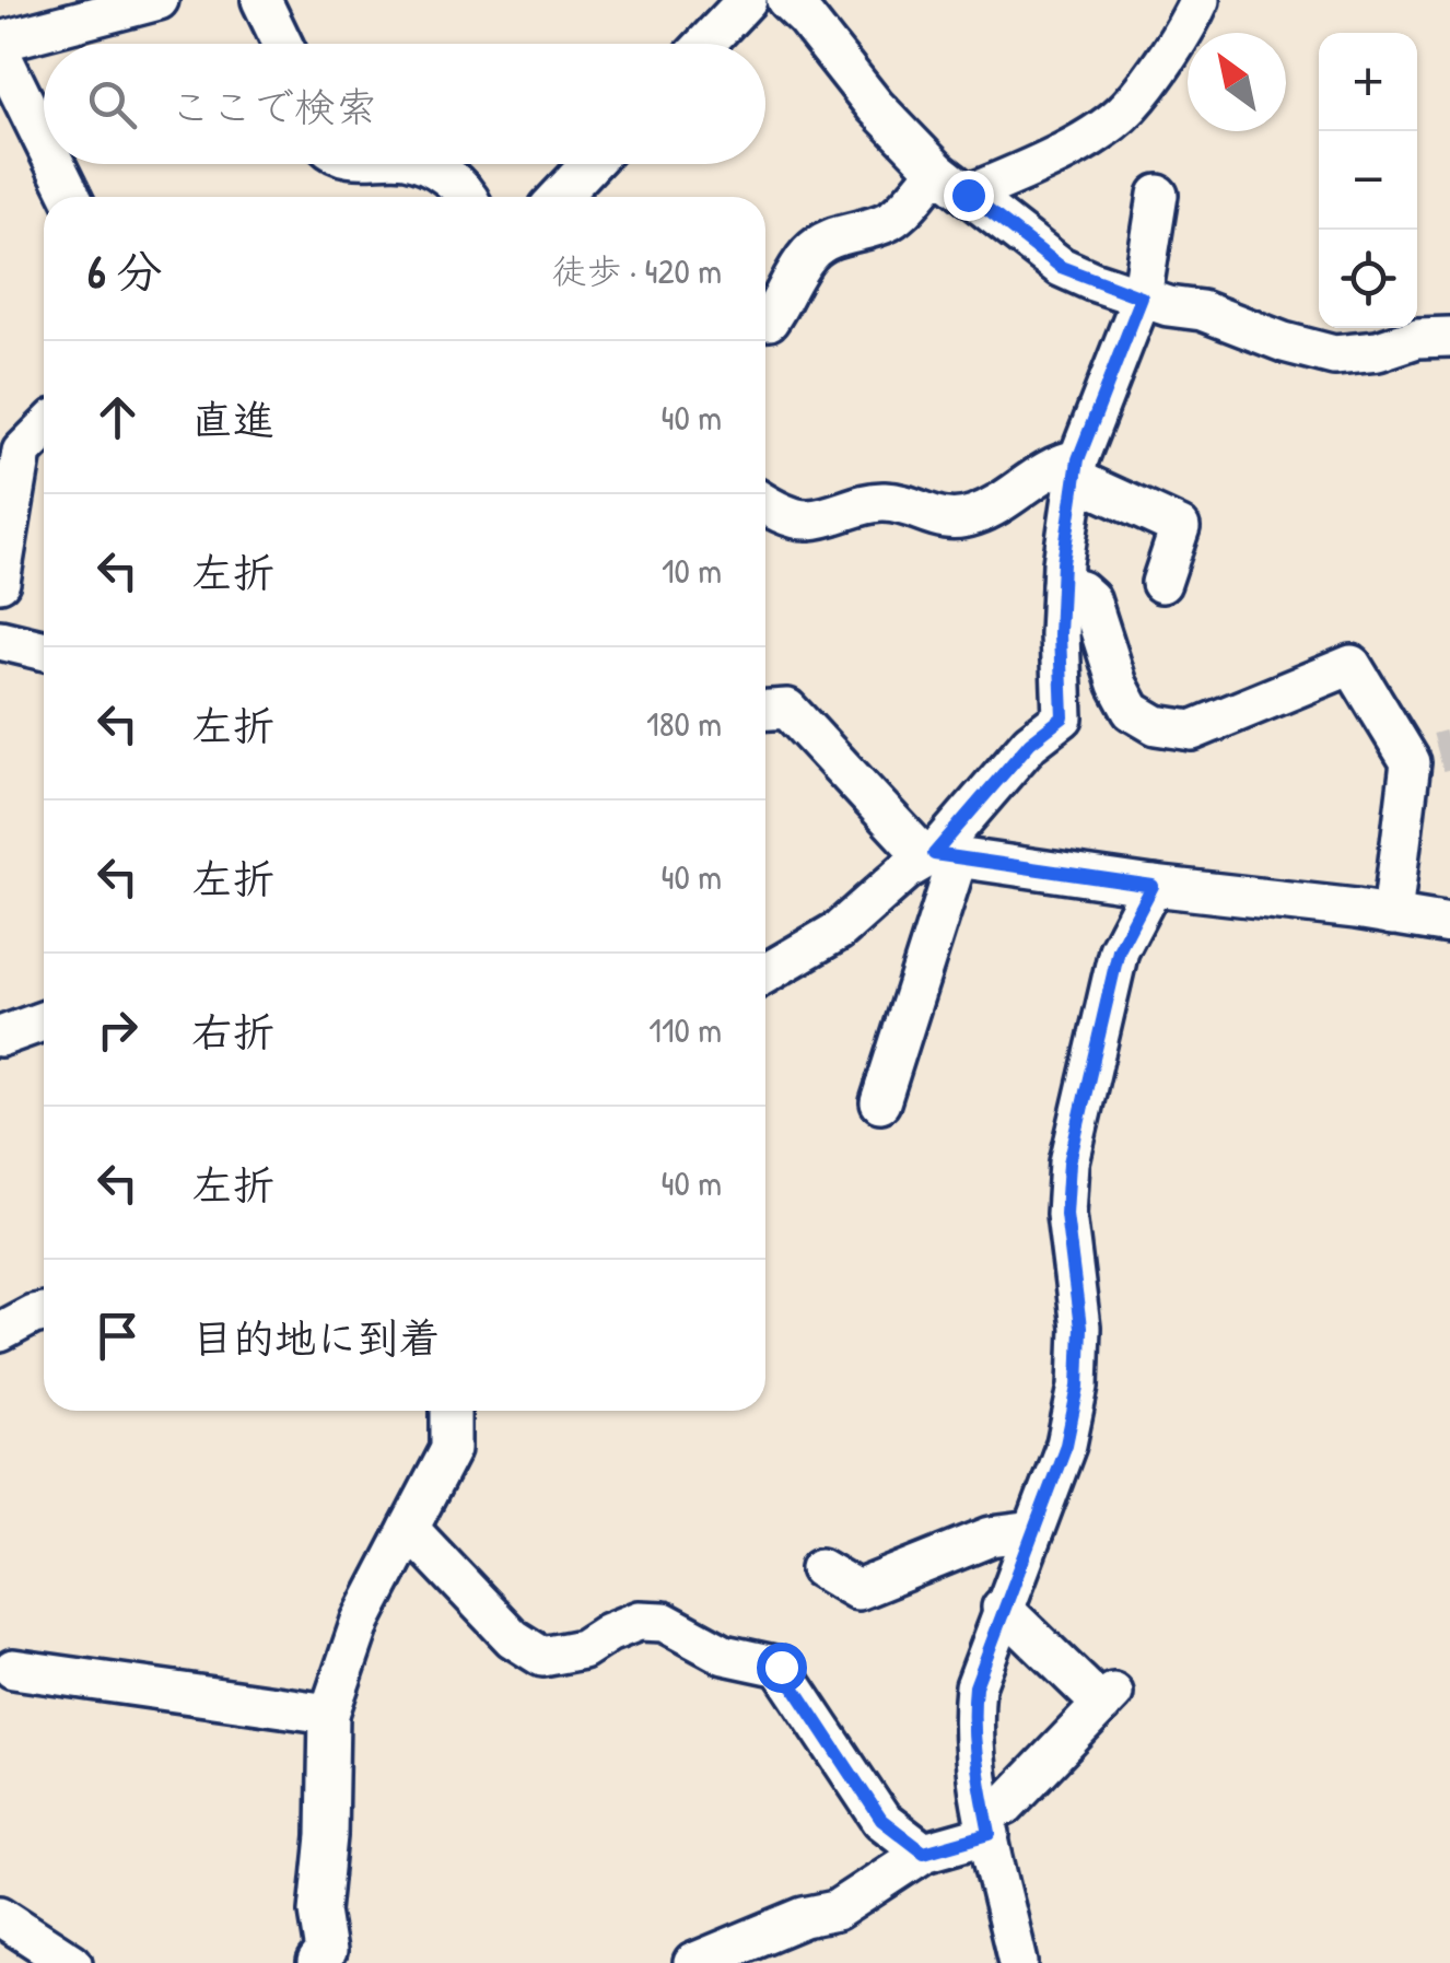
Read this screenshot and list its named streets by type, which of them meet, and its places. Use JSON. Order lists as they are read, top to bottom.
{
  "north": "top left",
  "page": {
    "map_buttons": ["+", "−"],
    "search": "ここで検索",
    "heading": ["6 分", "徒歩 · 420 m"],
    "list": [
      ["直進", "40 m"],
      ["左折", "10 m"],
      ["左折", "180 m"],
      ["左折", "40 m"],
      ["右折", "110 m"],
      ["左折", "40 m"],
      "目的地に到着"
    ]
  }
}
